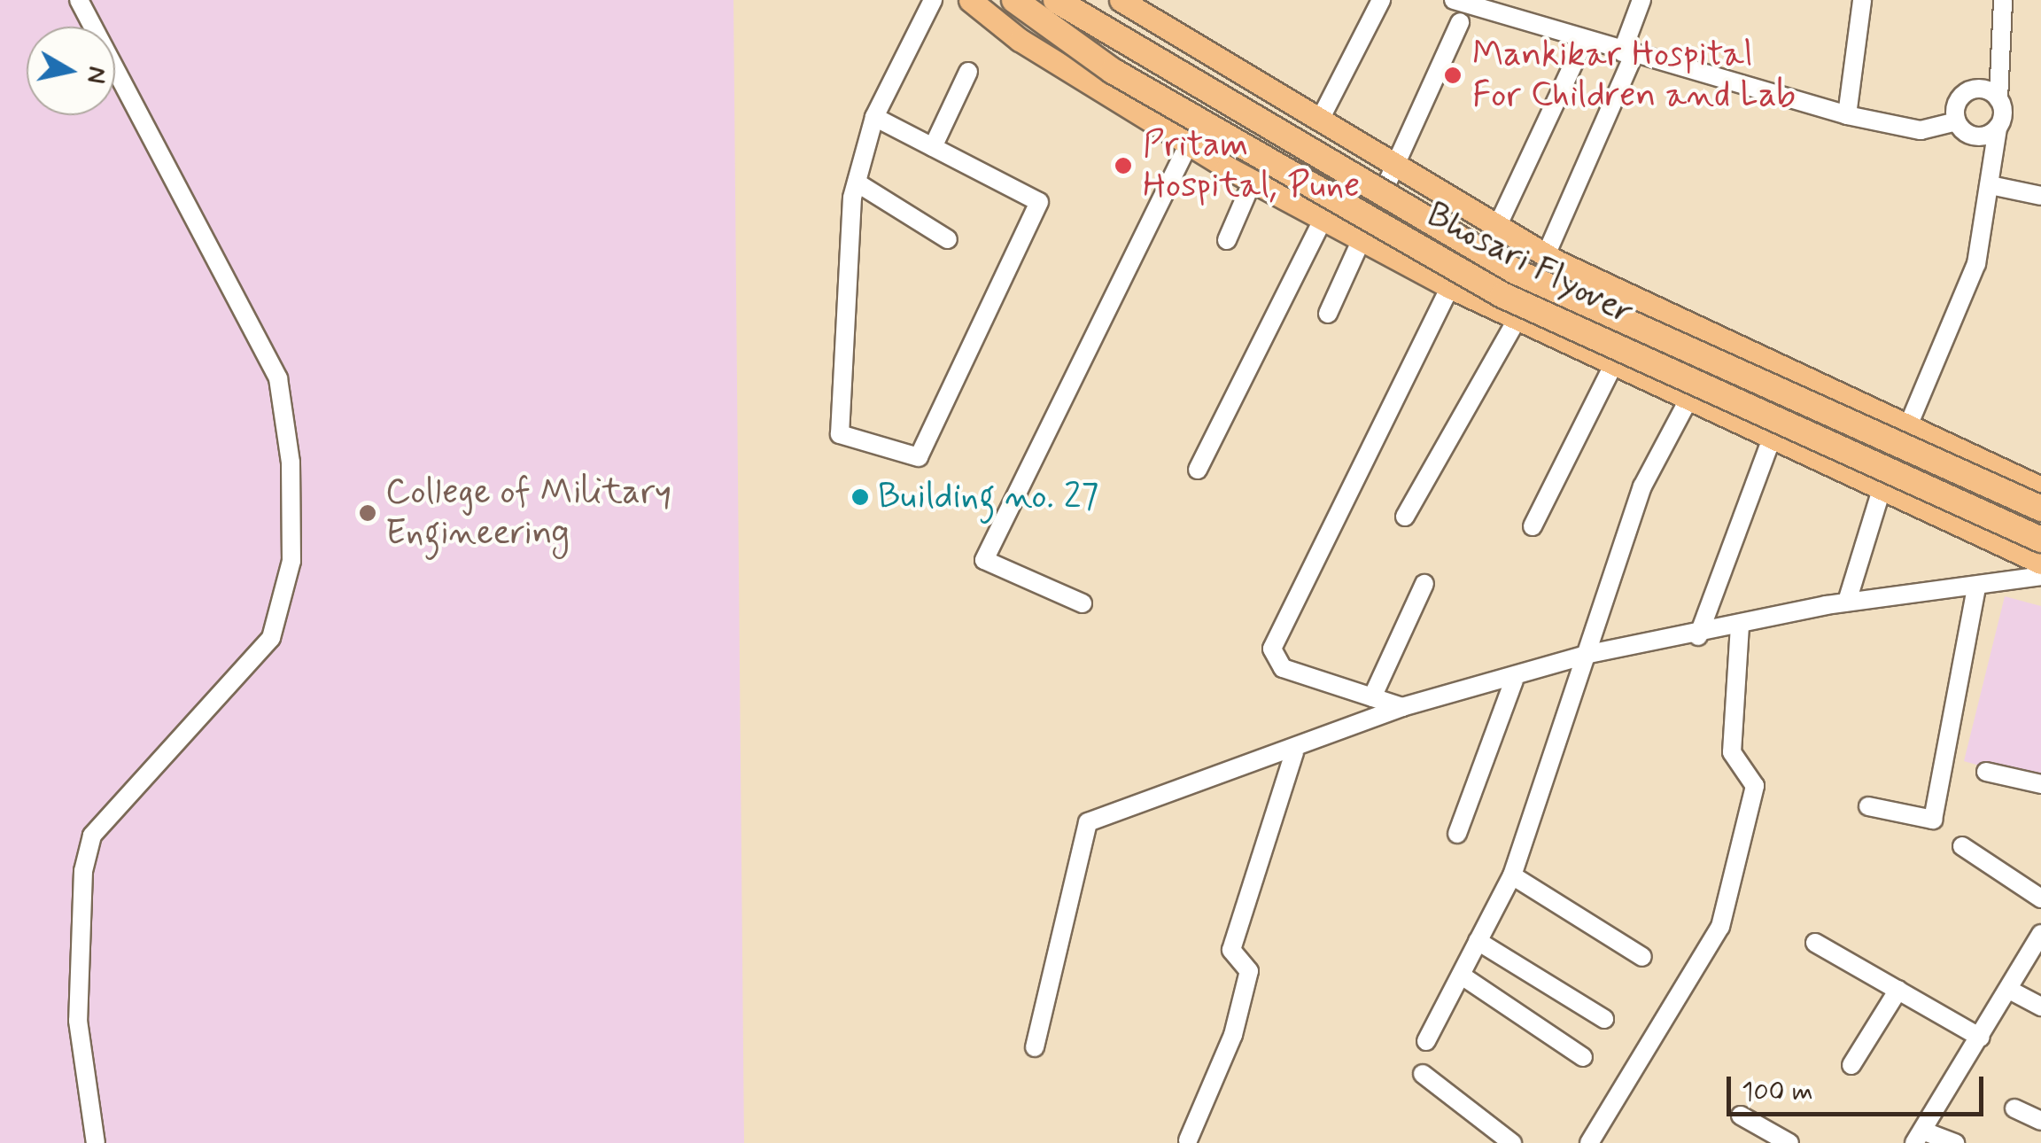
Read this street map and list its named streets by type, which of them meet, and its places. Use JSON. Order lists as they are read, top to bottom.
{
  "streets": {
    "highway": ["Bhosari Flyover"]
  },
  "places": [
    "Mankikar Hospital For Children and Lab",
    "Pritam Hospital, Pune",
    "Building no. 27",
    "College of Military Engineering"
  ],
  "scale_bar": "100 m",
  "north": "right"
}
